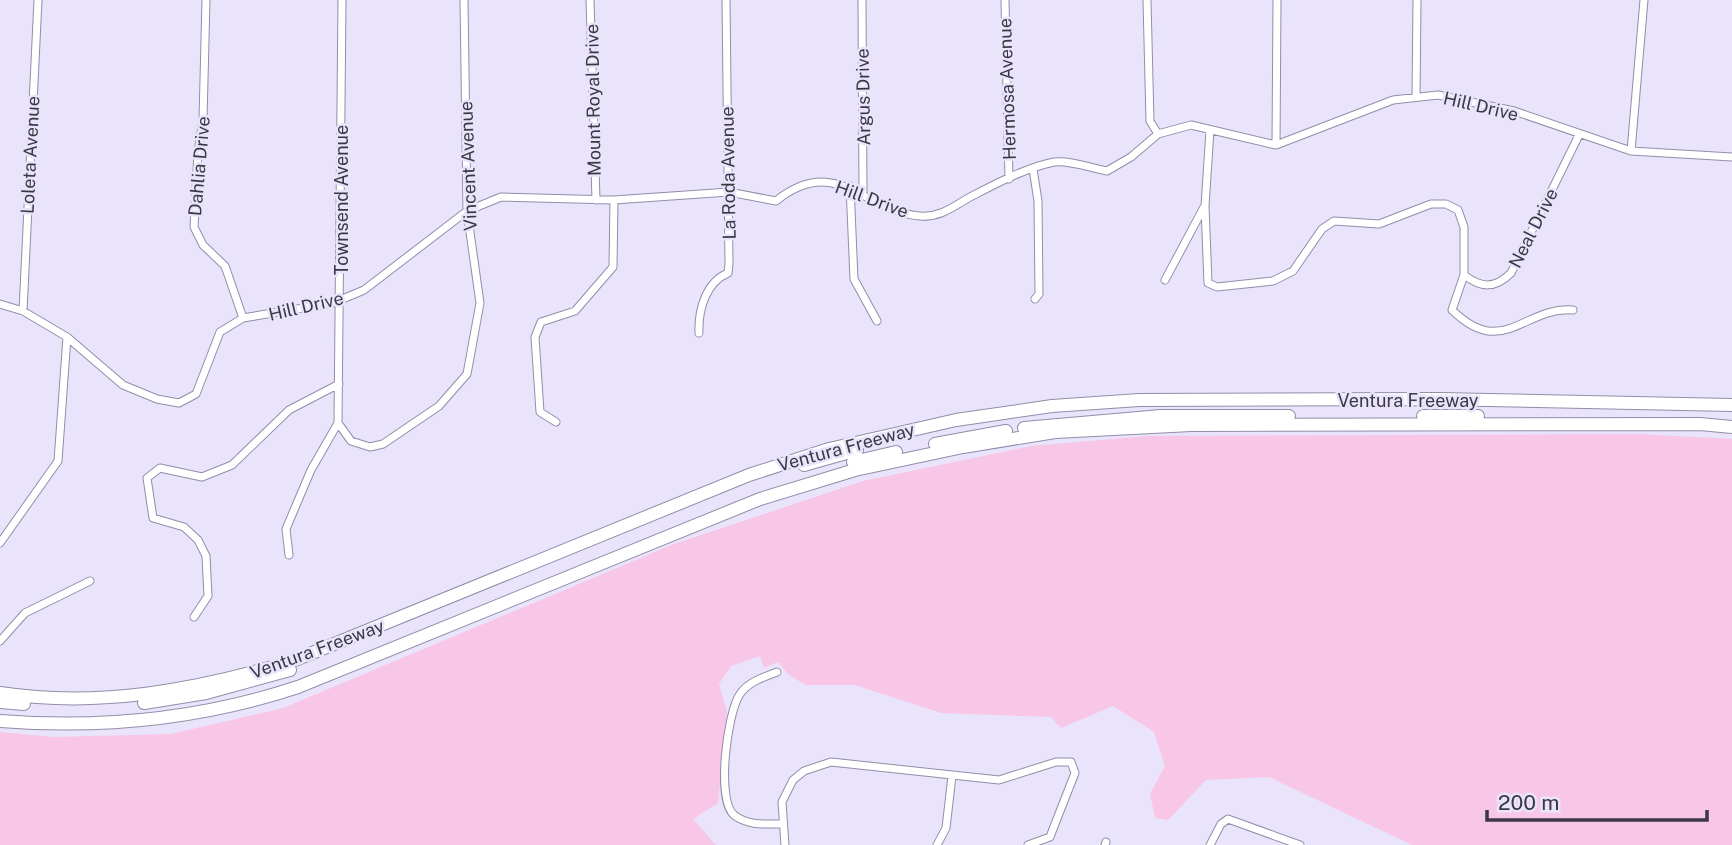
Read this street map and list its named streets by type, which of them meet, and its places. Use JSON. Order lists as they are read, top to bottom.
{
  "streets": {
    "highway": ["Ventura Freeway"],
    "street": [
      "Hermosa Avenue",
      "Argus Drive",
      "Mount Royal Drive",
      "Hill Drive",
      "Loleta Avenue",
      "Dahlia Drive",
      "Vincent Avenue",
      "La Roda Avenue",
      "Townsend Avenue",
      "Neal Drive"
    ]
  },
  "crossings": [
    ["Hermosa Avenue", "Hill Drive"],
    ["Argus Drive", "Hill Drive"],
    ["Mount Royal Drive", "Hill Drive"],
    ["Hill Drive", "Loleta Avenue"],
    ["Hill Drive", "Dahlia Drive"],
    ["Hill Drive", "Vincent Avenue"],
    ["Hill Drive", "La Roda Avenue"],
    ["Hill Drive", "Townsend Avenue"],
    ["Hill Drive", "Neal Drive"],
    ["Vincent Avenue", "Townsend Avenue"]
  ],
  "scale_bar": "200 m"
}
